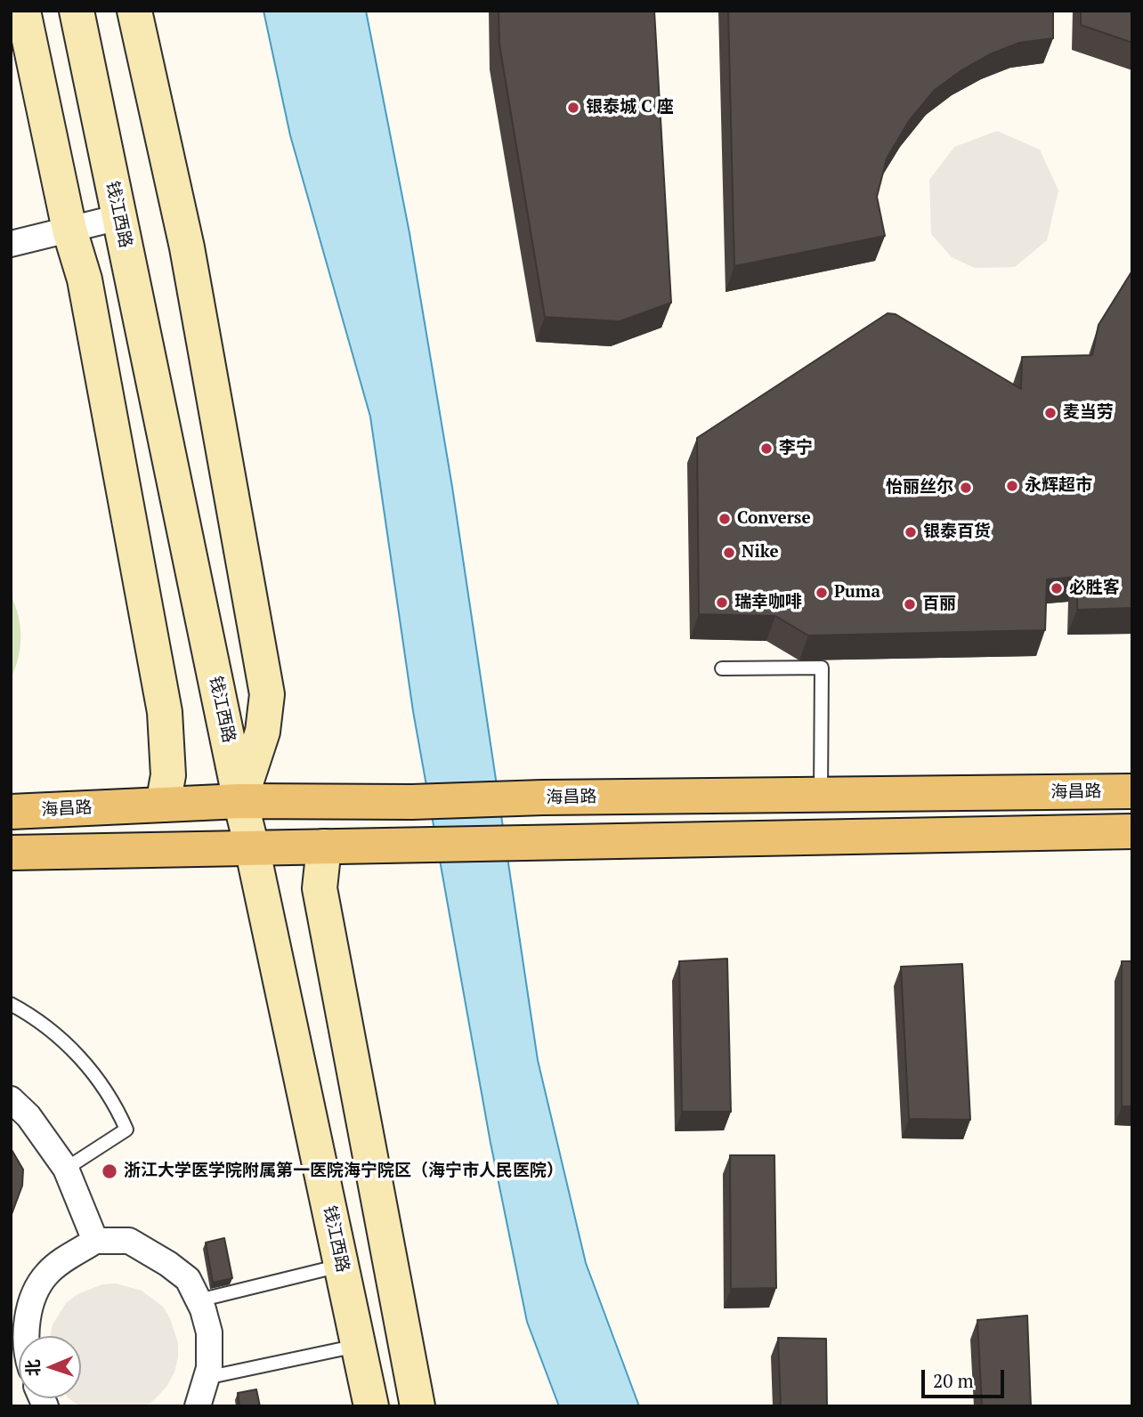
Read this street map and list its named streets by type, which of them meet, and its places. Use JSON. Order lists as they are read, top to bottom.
{
  "streets": {
    "main road": ["钱江西路", "海昌路"]
  },
  "crossings": [
    ["钱江西路", "海昌路"]
  ],
  "places": [
    "银泰城 C 座",
    "麦当劳",
    "李宁",
    "永辉超市",
    "怡丽丝尔",
    "Converse",
    "银泰百货",
    "Nike",
    "必胜客",
    "Puma",
    "瑞幸咖啡",
    "百丽",
    "浙江大学医学院附属第一医院海宁院区（海宁市人民医院）"
  ],
  "scale_bar": "20 m",
  "north": "left"
}
